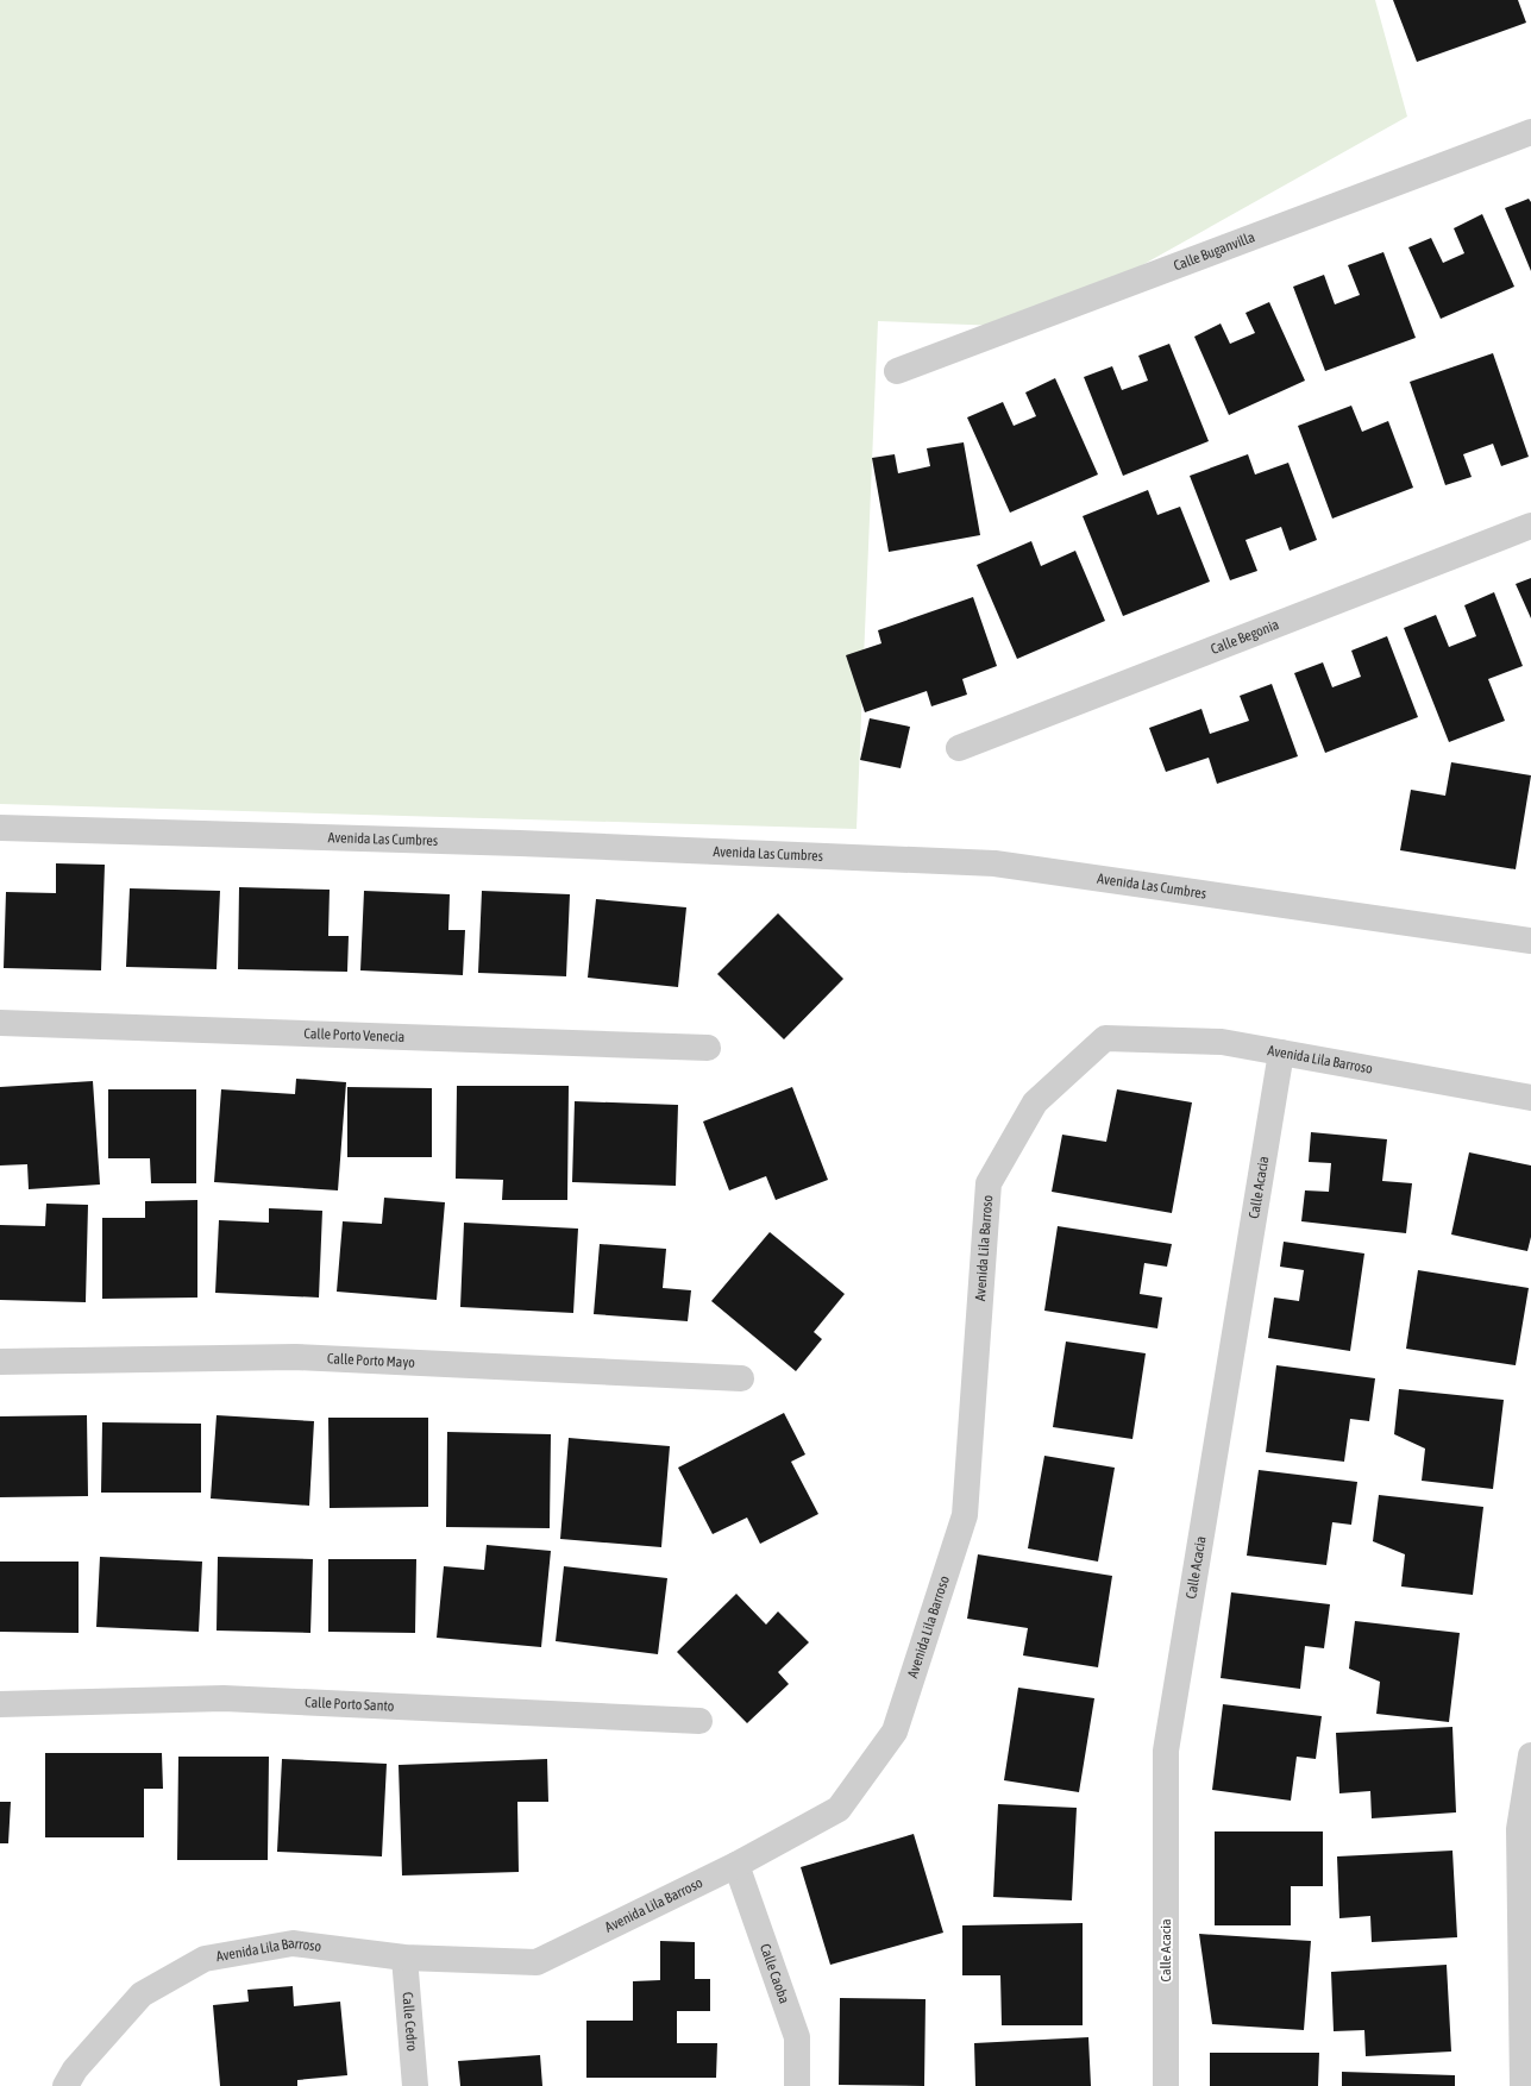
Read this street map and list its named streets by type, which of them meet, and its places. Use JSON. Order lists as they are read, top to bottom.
{
  "streets": {
    "street": [
      "Calle Buganvilla",
      "Calle Begonia",
      "Avenida Las Cumbres",
      "Calle Porto Venecia",
      "Avenida Lila Barroso",
      "Calle Acacia",
      "Calle Porto Mayo",
      "Calle Porto Santo",
      "Calle Caoba",
      "Calle Cedro"
    ]
  },
  "crossings": [
    ["Avenida Lila Barroso", "Calle Acacia"],
    ["Avenida Lila Barroso", "Calle Caoba"],
    ["Avenida Lila Barroso", "Calle Cedro"]
  ]
}
